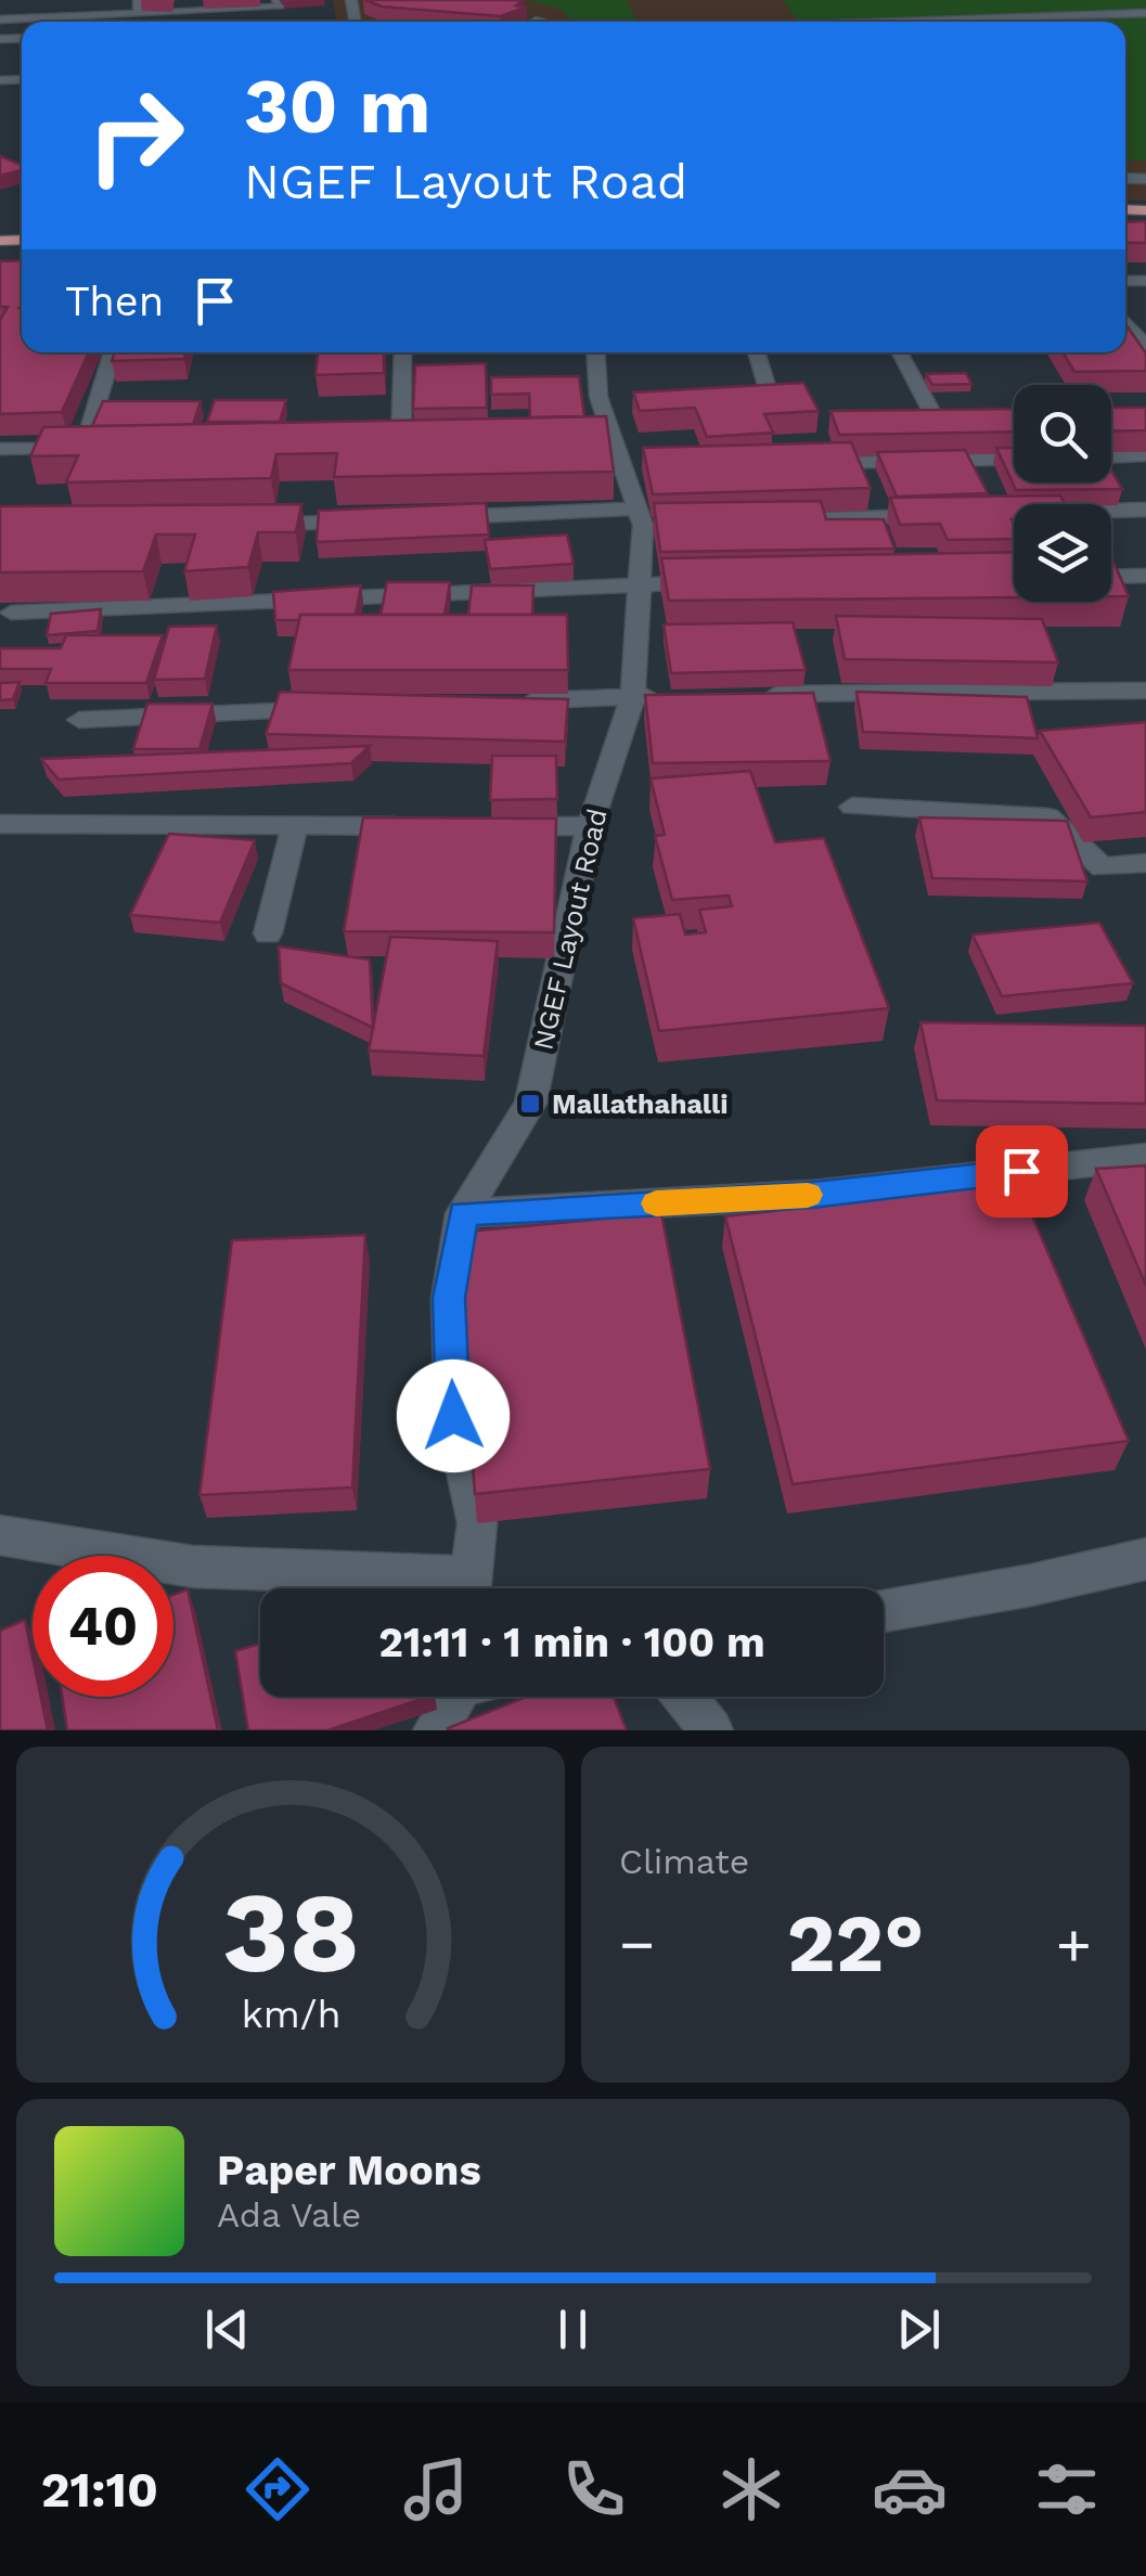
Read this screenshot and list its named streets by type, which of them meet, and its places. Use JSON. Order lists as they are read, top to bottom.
{
  "streets": {
    "street": ["NGEF Layout Road"]
  },
  "places": {
    "transit": ["Mallathahalli"]
  },
  "page": {
    "turn": ["30 m", "NGEF Layout Road"],
    "then": "Then",
    "limit": "40",
    "trip": "21:11 · 1 min · 100 m",
    "tile": "Climate",
    "heat": ["−", "22°", "+"],
    "song": ["Paper Moons", "Ada Vale"],
    "tabs": "21:10",
    "gauge": ["38", "km/h"]
  }
}
